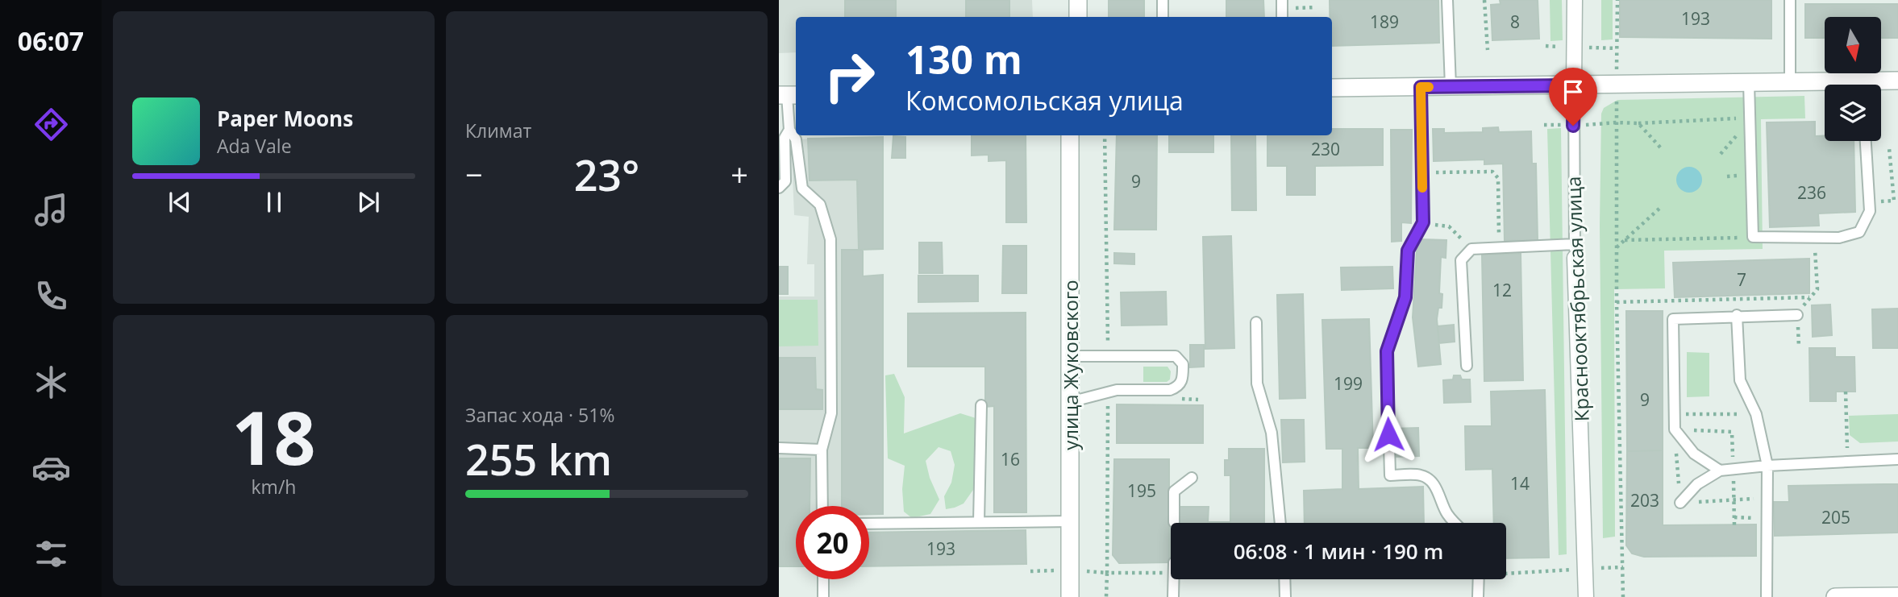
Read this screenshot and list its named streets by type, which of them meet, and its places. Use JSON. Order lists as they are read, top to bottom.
{
  "streets": {
    "street": ["Краснооктябрьская улица", "улица Жуковского"]
  },
  "house_numbers": [
    "193",
    "189",
    "8",
    "230",
    "9",
    "236",
    "7",
    "12",
    "199",
    "9",
    "16",
    "14",
    "195",
    "203",
    "205",
    "193"
  ],
  "north": "bottom",
  "page": {
    "tabs": "06:07",
    "tile": [
      "Климат",
      ["18", "km/h"],
      ["Запас хода · 51%", "255 km"]
    ],
    "turn": ["130 m", "Комсомольская улица"],
    "song": ["Paper Moons", "Ada Vale"],
    "heat": ["−", "23°", "+"],
    "limit": "20",
    "trip": "06:08 · 1 мин · 190 m"
  }
}
